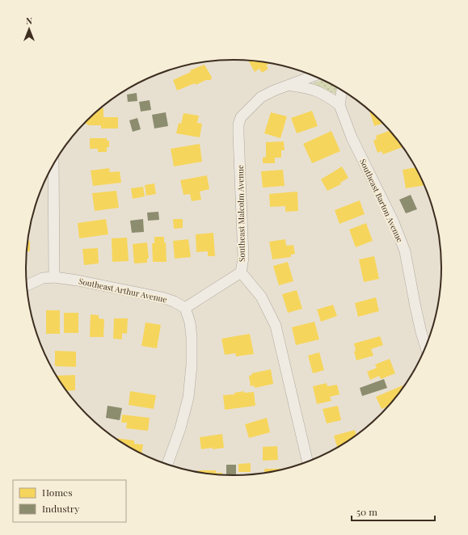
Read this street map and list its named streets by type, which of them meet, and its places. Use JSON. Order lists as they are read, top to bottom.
{
  "streets": {
    "street": ["Southeast Barton Avenue", "Southeast Malcolm Avenue", "Southeast Arthur Avenue"]
  },
  "legend": ["Homes", "Industry"],
  "scale_bar": "50 m",
  "north": "top"
}
